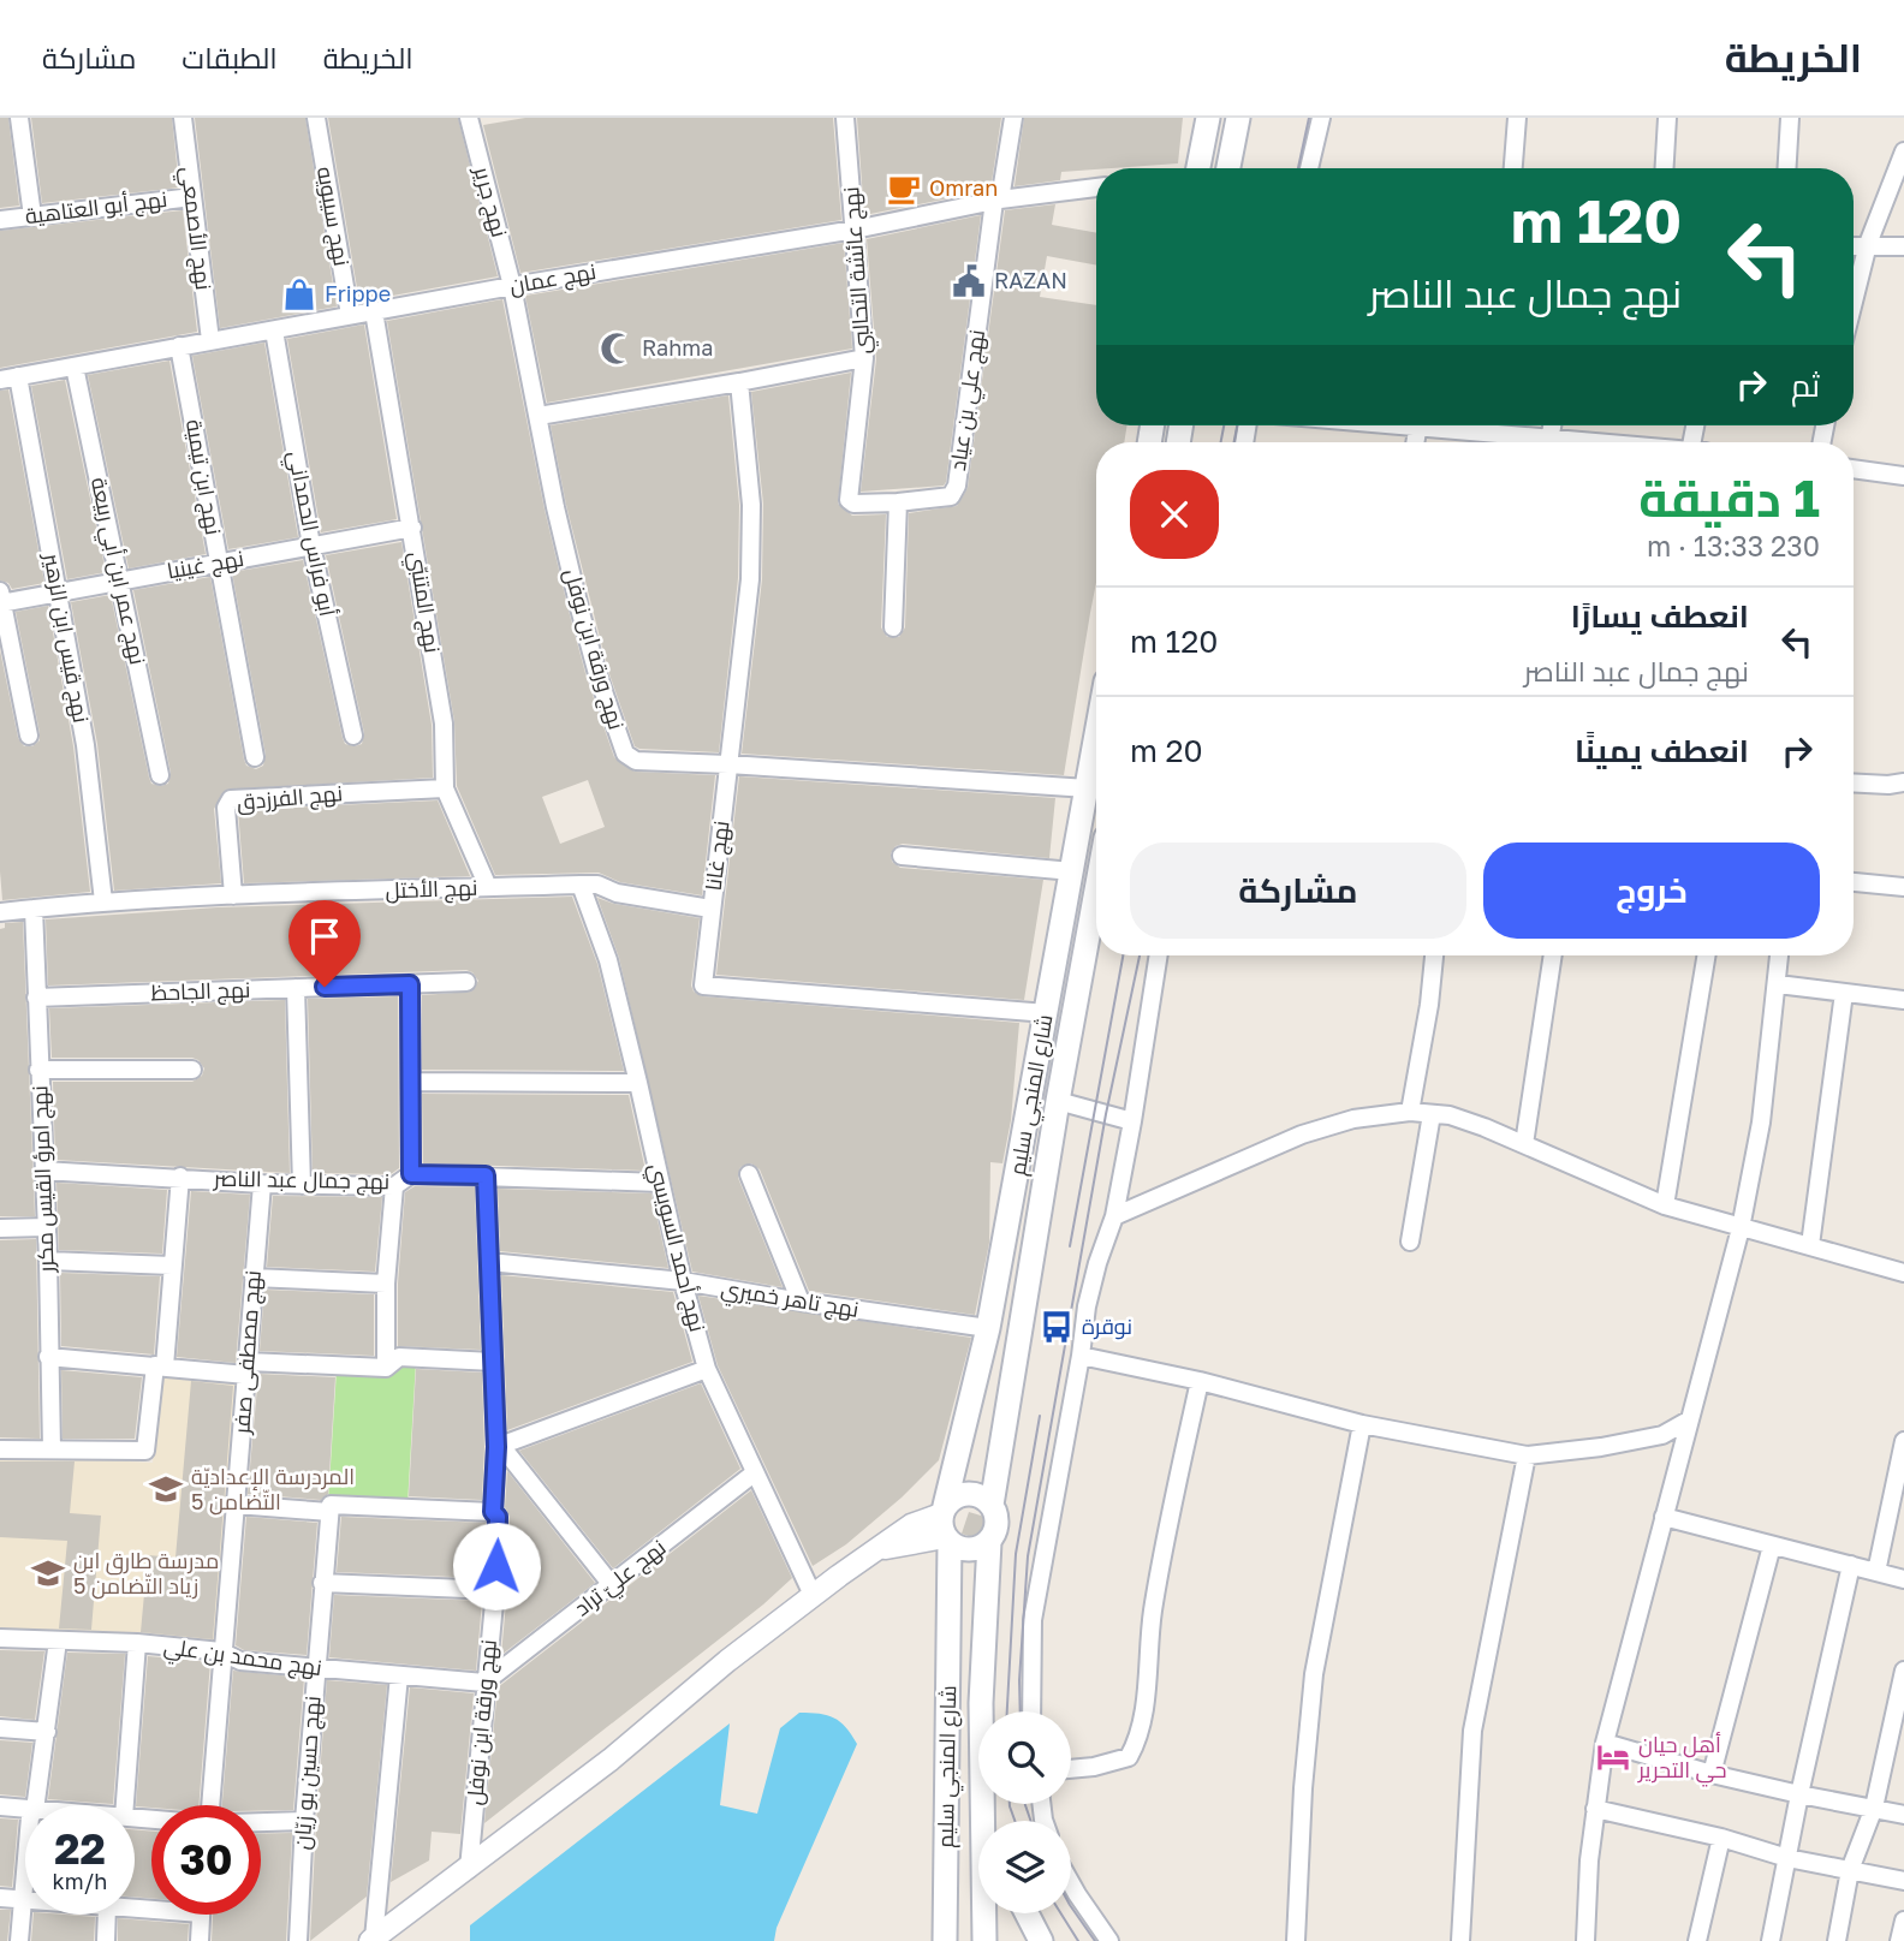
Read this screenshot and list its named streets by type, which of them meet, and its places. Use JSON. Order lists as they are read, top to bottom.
{
  "streets": {
    "main road": ["شارع المنجي سليم"],
    "street": [
      "نهج جرير",
      "نهج أبو العتاهية",
      "نهج سيبويه",
      "نهج الأصمعي",
      "نهج عائشة التحالبي",
      "نهج عمان",
      "نهج علي بن عياد",
      "نهج ابن تيمية",
      "أبو فراس الحمداني",
      "نهج غينيا",
      "نهج عمر ابن أبي ربيعة",
      "نهج المتنبّي",
      "نهج قيس ابن الزهير",
      "نهج ورقة ابن نوفل",
      "نهج الفرزدق",
      "نهج غانا",
      "نهج الأختل",
      "نهج الجاحظ",
      "نهج امرؤ القيس مكرر",
      "نهج جمال عبد الناصر",
      "نهج أحمد السويسي",
      "نهج تاهر خميري",
      "نهج مصطفى صفر",
      "نهج عليّ تراد",
      "نهج محمد بن علي",
      "نهج حسين بو زيّان"
    ]
  },
  "crossings": [
    ["نهج جرير", "نهج عمان"],
    ["نهج جرير", "نهج ورقة ابن نوفل"],
    ["نهج أبو العتاهية", "نهج الأصمعي"],
    ["نهج سيبويه", "نهج عمان"],
    ["نهج الأصمعي", "نهج عمان"],
    ["نهج عائشة التحالبي", "نهج عمان"],
    ["نهج عائشة التحالبي", "نهج علي بن عياد"],
    ["نهج عمان", "نهج علي بن عياد"],
    ["نهج عمان", "نهج ابن تيمية"],
    ["نهج عمان", "أبو فراس الحمداني"],
    ["نهج عمان", "نهج عمر ابن أبي ربيعة"],
    ["نهج عمان", "نهج المتنبّي"],
    ["نهج عمان", "نهج قيس ابن الزهير"],
    ["نهج عمان", "نهج ورقة ابن نوفل"],
    ["نهج ابن تيمية", "نهج غينيا"],
    ["أبو فراس الحمداني", "نهج غينيا"],
    ["نهج غينيا", "نهج عمر ابن أبي ربيعة"],
    ["نهج غينيا", "نهج المتنبّي"],
    ["نهج غينيا", "نهج قيس ابن الزهير"],
    ["نهج المتنبّي", "نهج الفرزدق"],
    ["نهج المتنبّي", "نهج الأختل"],
    ["نهج قيس ابن الزهير", "نهج الأختل"],
    ["نهج ورقة ابن نوفل", "نهج غانا"],
    ["نهج ورقة ابن نوفل", "شارع المنجي سليم"],
    ["نهج ورقة ابن نوفل", "نهج جمال عبد الناصر"],
    ["نهج ورقة ابن نوفل", "نهج تاهر خميري"],
    ["نهج ورقة ابن نوفل", "نهج عليّ تراد"],
    ["نهج ورقة ابن نوفل", "نهج محمد بن علي"],
    ["نهج الفرزدق", "نهج الأختل"],
    ["نهج غانا", "نهج الأختل"],
    ["نهج غانا", "شارع المنجي سليم"],
    ["نهج الأختل", "نهج امرؤ القيس مكرر"],
    ["نهج الأختل", "نهج أحمد السويسي"],
    ["نهج الجاحظ", "نهج امرؤ القيس مكرر"],
    ["شارع المنجي سليم", "نهج تاهر خميري"],
    ["نهج امرؤ القيس مكرر", "نهج جمال عبد الناصر"],
    ["نهج جمال عبد الناصر", "نهج أحمد السويسي"],
    ["نهج جمال عبد الناصر", "نهج مصطفى صفر"],
    ["نهج أحمد السويسي", "نهج تاهر خميري"],
    ["نهج أحمد السويسي", "نهج عليّ تراد"],
    ["نهج مصطفى صفر", "نهج محمد بن علي"],
    ["نهج عليّ تراد", "نهج محمد بن علي"],
    ["نهج محمد بن علي", "نهج حسين بو زيّان"]
  ],
  "places": {
    "cafe": ["Omran"],
    "public building": ["RAZAN"],
    "shop": ["Frippe"],
    "mosque": ["Rahma"],
    "bus stop": ["نوقرة"],
    "school or university": ["المردرسة الإعداديّة التّضامن 5", "مدرسة طارق ابن زياد التّضامن 5"],
    "hotel": ["أهل حيان حي التحرير"]
  },
  "page": {
    "header": "الخريطة",
    "nav": ["الخريطة", "الطبقات", "مشاركة"],
    "turn": ["120 m", "نهج جمال عبد الناصر"],
    "then": "ثم",
    "heading": ["1 دقيقة", "230 m · 13:33"],
    "list": [
      {
        "name": "انعطف يسارًا",
        "note": "نهج جمال عبد الناصر",
        "value": "120 m"
      },
      {
        "name": "انعطف يمينًا",
        "value": "20 m"
      }
    ],
    "buttons": ["خروج", "مشاركة"],
    "speed": "22 km/h",
    "limit": "30"
  }
}
